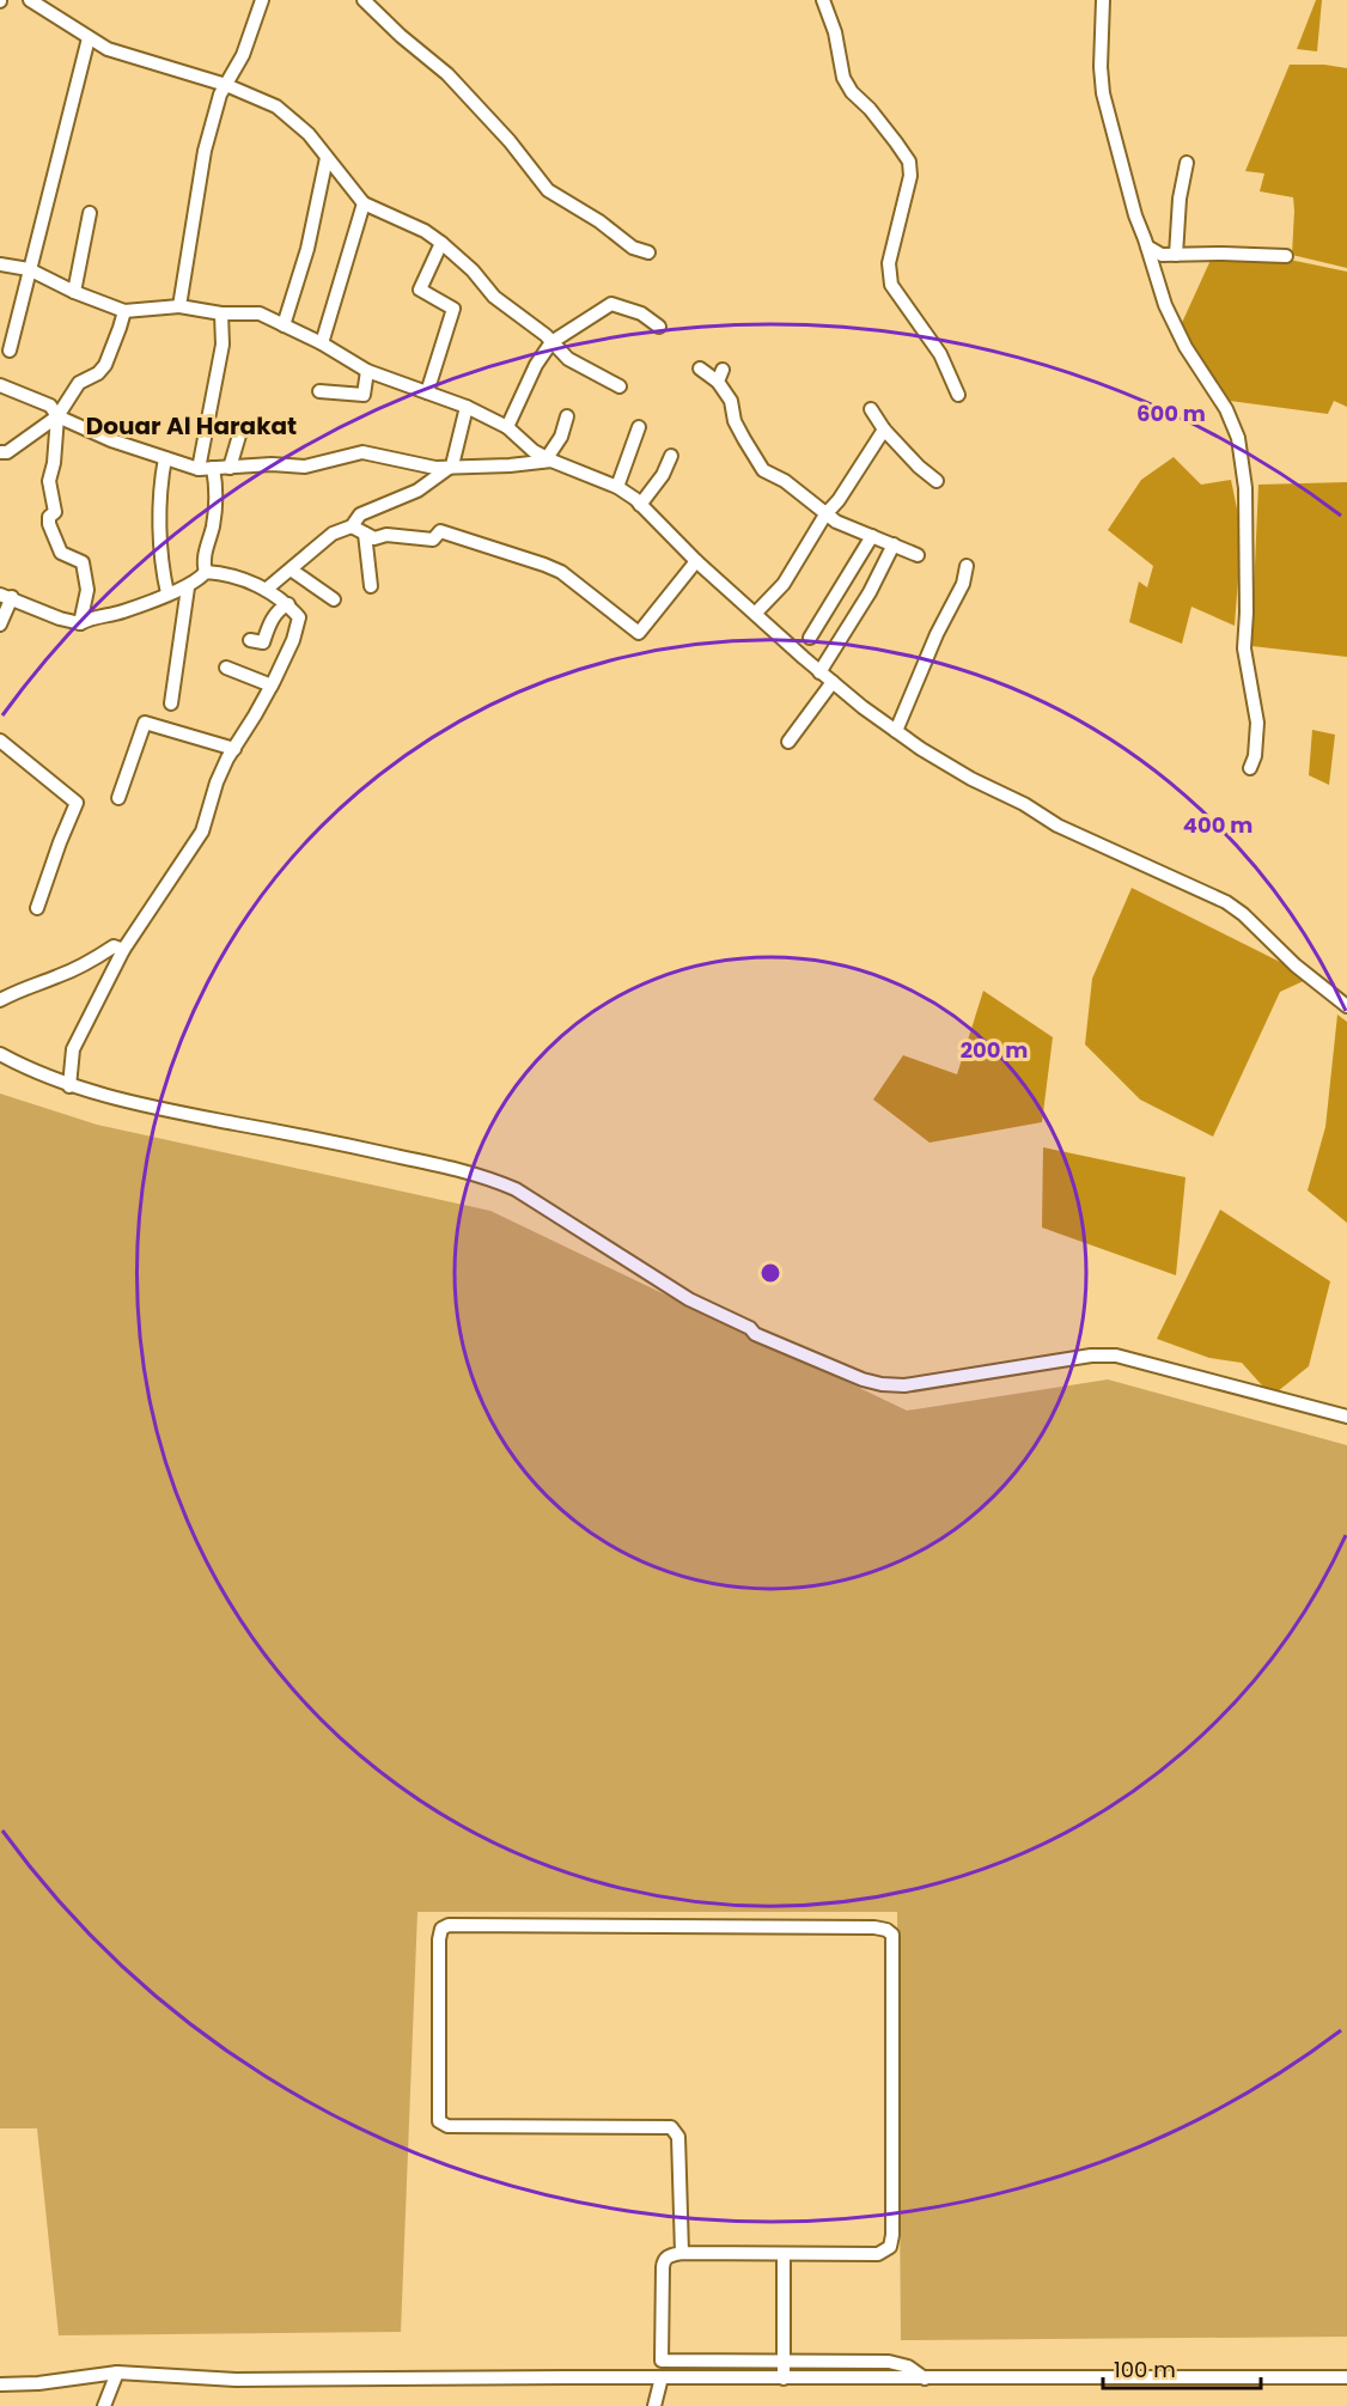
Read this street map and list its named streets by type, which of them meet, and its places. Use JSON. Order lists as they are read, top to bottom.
{
  "districts": ["Douar Al Harakat"],
  "scale_bar": "100 m",
  "rings": ["600 m", "400 m", "200 m"]
}
